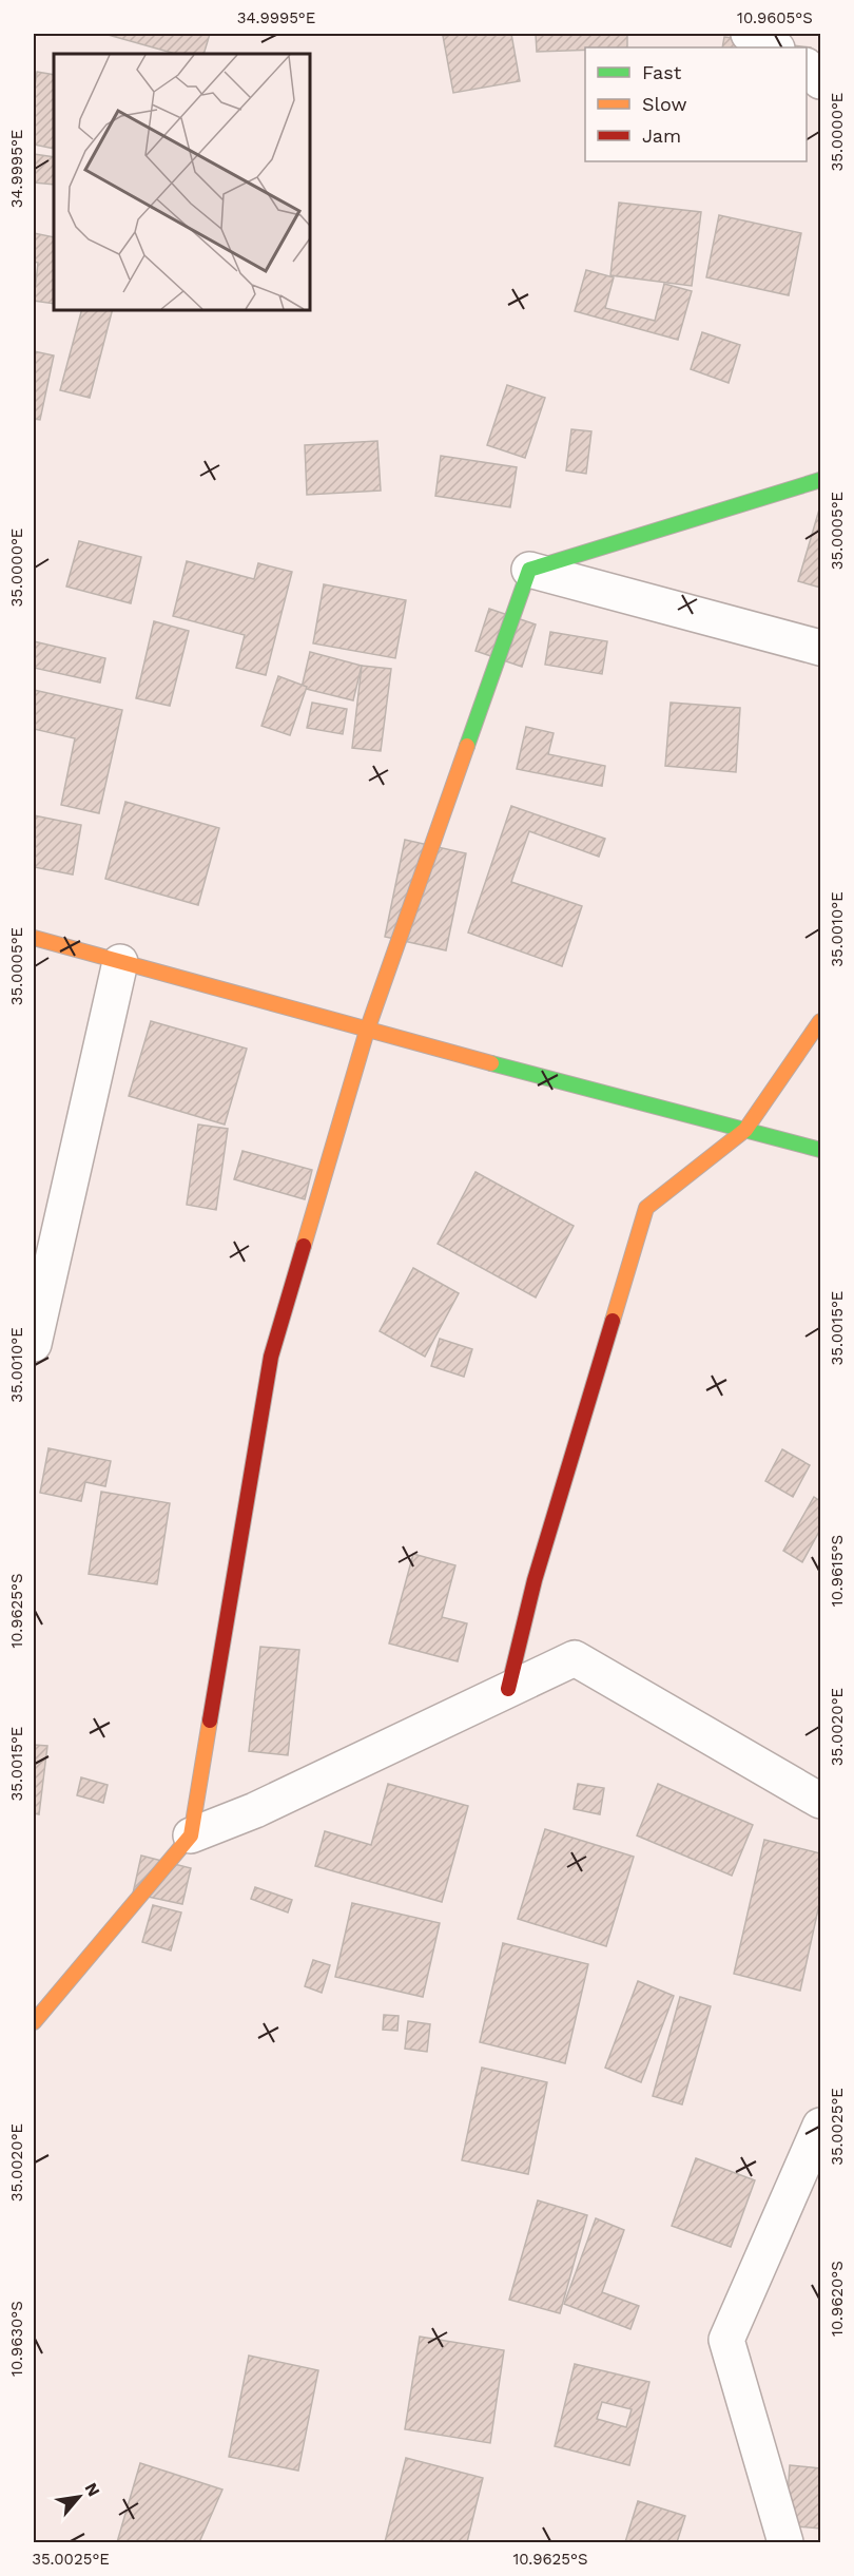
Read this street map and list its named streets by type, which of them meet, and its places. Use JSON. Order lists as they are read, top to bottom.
{
  "legend": ["Fast", "Slow", "Jam"],
  "north": "top right",
  "coordinates": [
    "34.9995°E",
    "10.9605°S",
    "35.0000°E",
    "35.0005°E",
    "35.0010°E",
    "35.0015°E",
    "10.9615°S",
    "10.9625°S",
    "35.0020°E",
    "35.0025°E",
    "10.9620°S",
    "10.9630°S"
  ]
}
